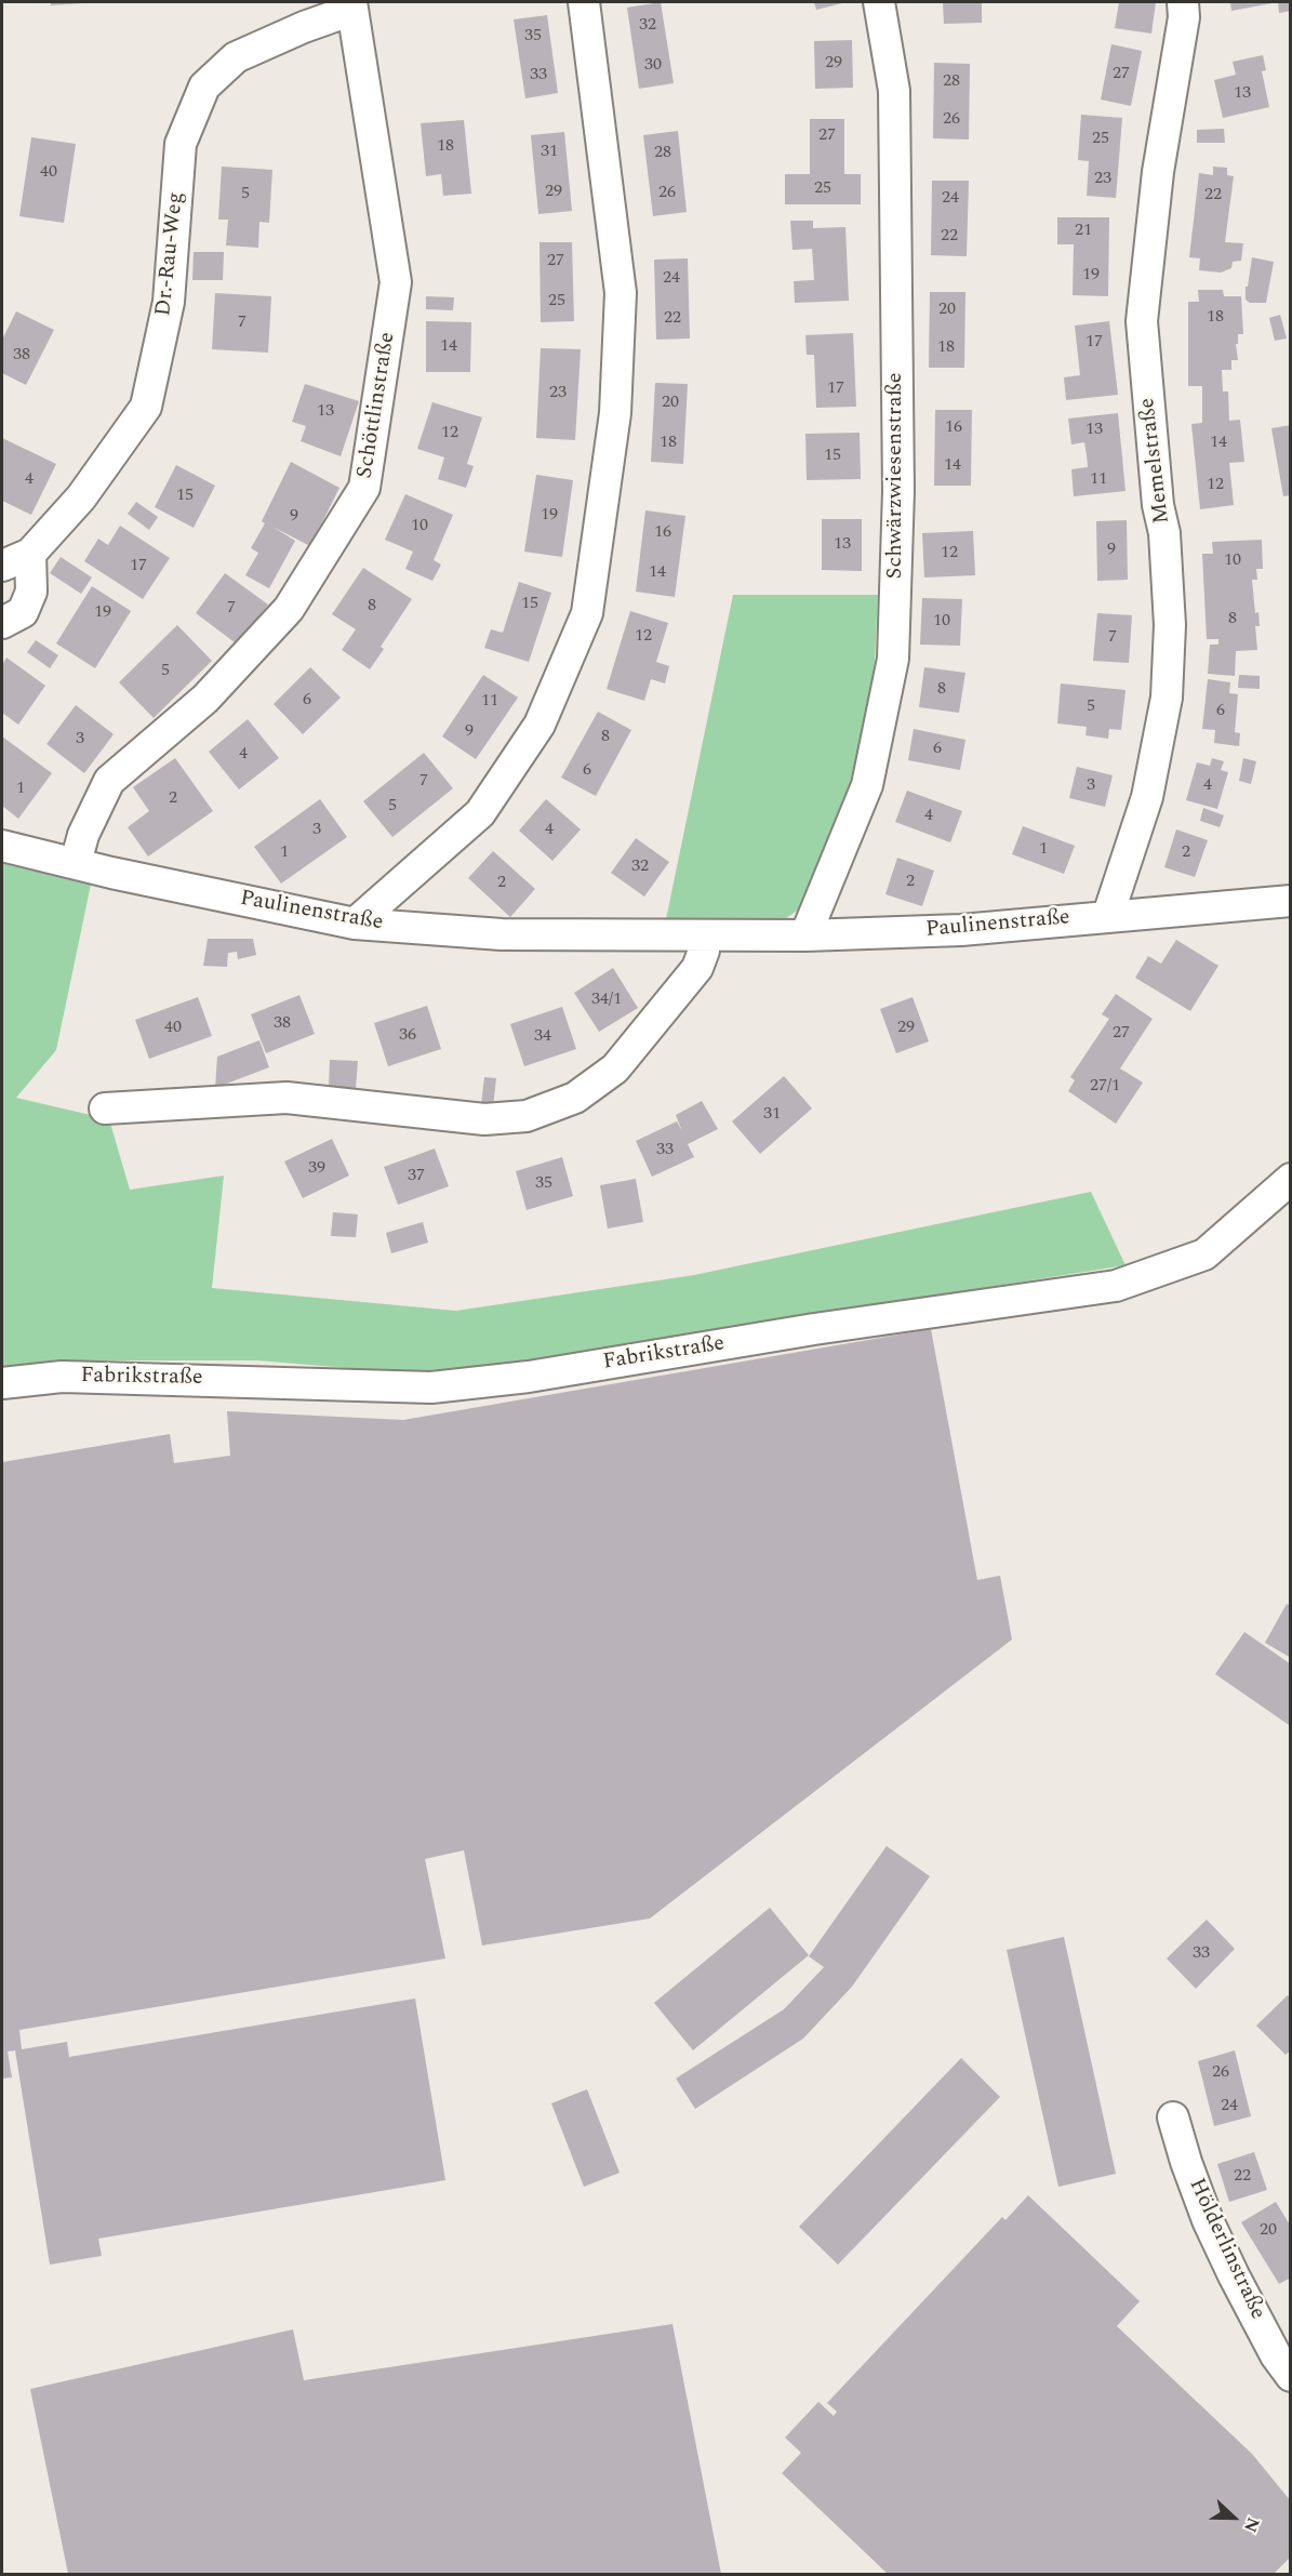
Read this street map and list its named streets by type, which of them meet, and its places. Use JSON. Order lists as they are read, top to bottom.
{
  "streets": {
    "street": [
      "Dr.-Rau-Weg",
      "Schöttlinstraße",
      "Memelstraße",
      "Schwärzwiesenstraße",
      "Paulinenstraße",
      "Fabrikstraße",
      "Hölderlinstraße"
    ]
  },
  "crossings": [
    ["Dr.-Rau-Weg", "Schöttlinstraße"],
    ["Schöttlinstraße", "Paulinenstraße"],
    ["Memelstraße", "Paulinenstraße"],
    ["Schwärzwiesenstraße", "Paulinenstraße"]
  ],
  "house_numbers": [
    "32",
    "35",
    "29",
    "30",
    "27",
    "33",
    "28",
    "13",
    "26",
    "27",
    "25",
    "18",
    "31",
    "28",
    "40",
    "23",
    "25",
    "29",
    "26",
    "5",
    "22",
    "24",
    "21",
    "22",
    "27",
    "19",
    "24",
    "25",
    "20",
    "18",
    "22",
    "7",
    "17",
    "14",
    "18",
    "38",
    "17",
    "23",
    "20",
    "13",
    "16",
    "13",
    "12",
    "18",
    "14",
    "15",
    "14",
    "4",
    "11",
    "12",
    "15",
    "19",
    "9",
    "10",
    "16",
    "13",
    "9",
    "12",
    "10",
    "17",
    "14",
    "15",
    "8",
    "7",
    "19",
    "8",
    "10",
    "12",
    "7",
    "5",
    "8",
    "6",
    "11",
    "5",
    "6",
    "9",
    "8",
    "3",
    "6",
    "4",
    "6",
    "7",
    "3",
    "4",
    "1",
    "2",
    "5",
    "4",
    "3",
    "4",
    "1",
    "1",
    "2",
    "32",
    "2",
    "2",
    "34/1",
    "38",
    "40",
    "29",
    "27",
    "36",
    "34",
    "27/1",
    "31",
    "33",
    "39",
    "37",
    "35",
    "33",
    "26",
    "24",
    "22",
    "20"
  ],
  "north": "right"
}
